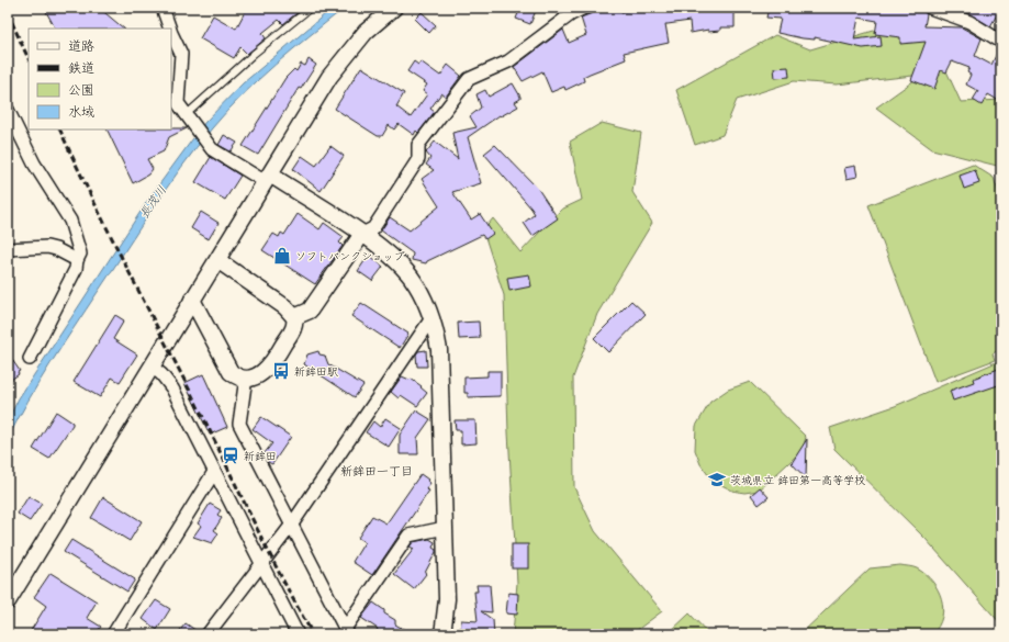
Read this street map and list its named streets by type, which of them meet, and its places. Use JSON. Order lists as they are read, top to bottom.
{
  "districts": ["新鉾田一丁目"],
  "water": ["長茂川"],
  "places": {
    "shop": ["ソフトバンクショップ"],
    "bus stop": ["新鉾田駅"],
    "station": ["新鉾田"],
    "school or university": ["茨城県立 鉾田第一高等学校"]
  },
  "legend": [
    "道路",
    "鉄道",
    "公園",
    "水域"
  ]
}
